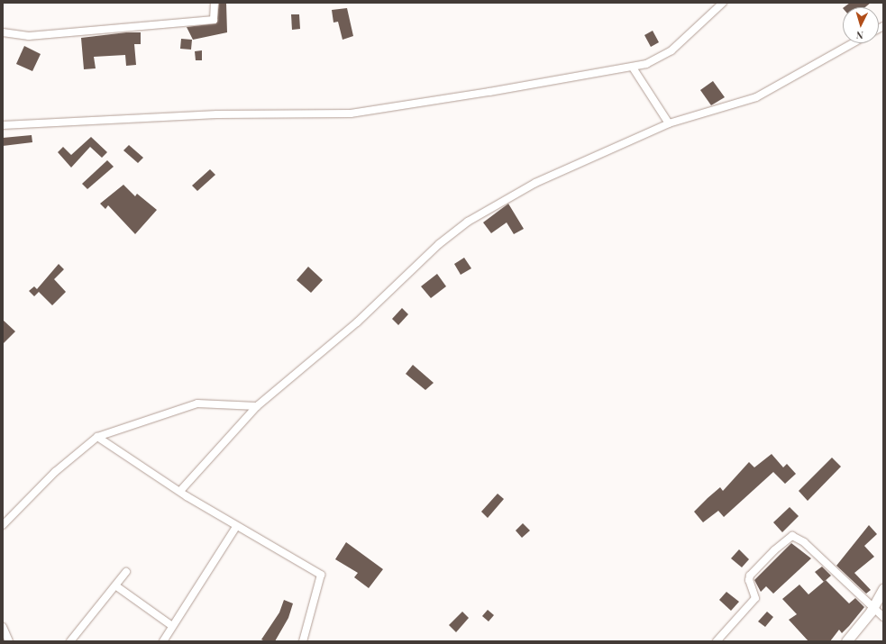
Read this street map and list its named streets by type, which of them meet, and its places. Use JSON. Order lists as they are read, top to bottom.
{
  "north": "bottom"
}
